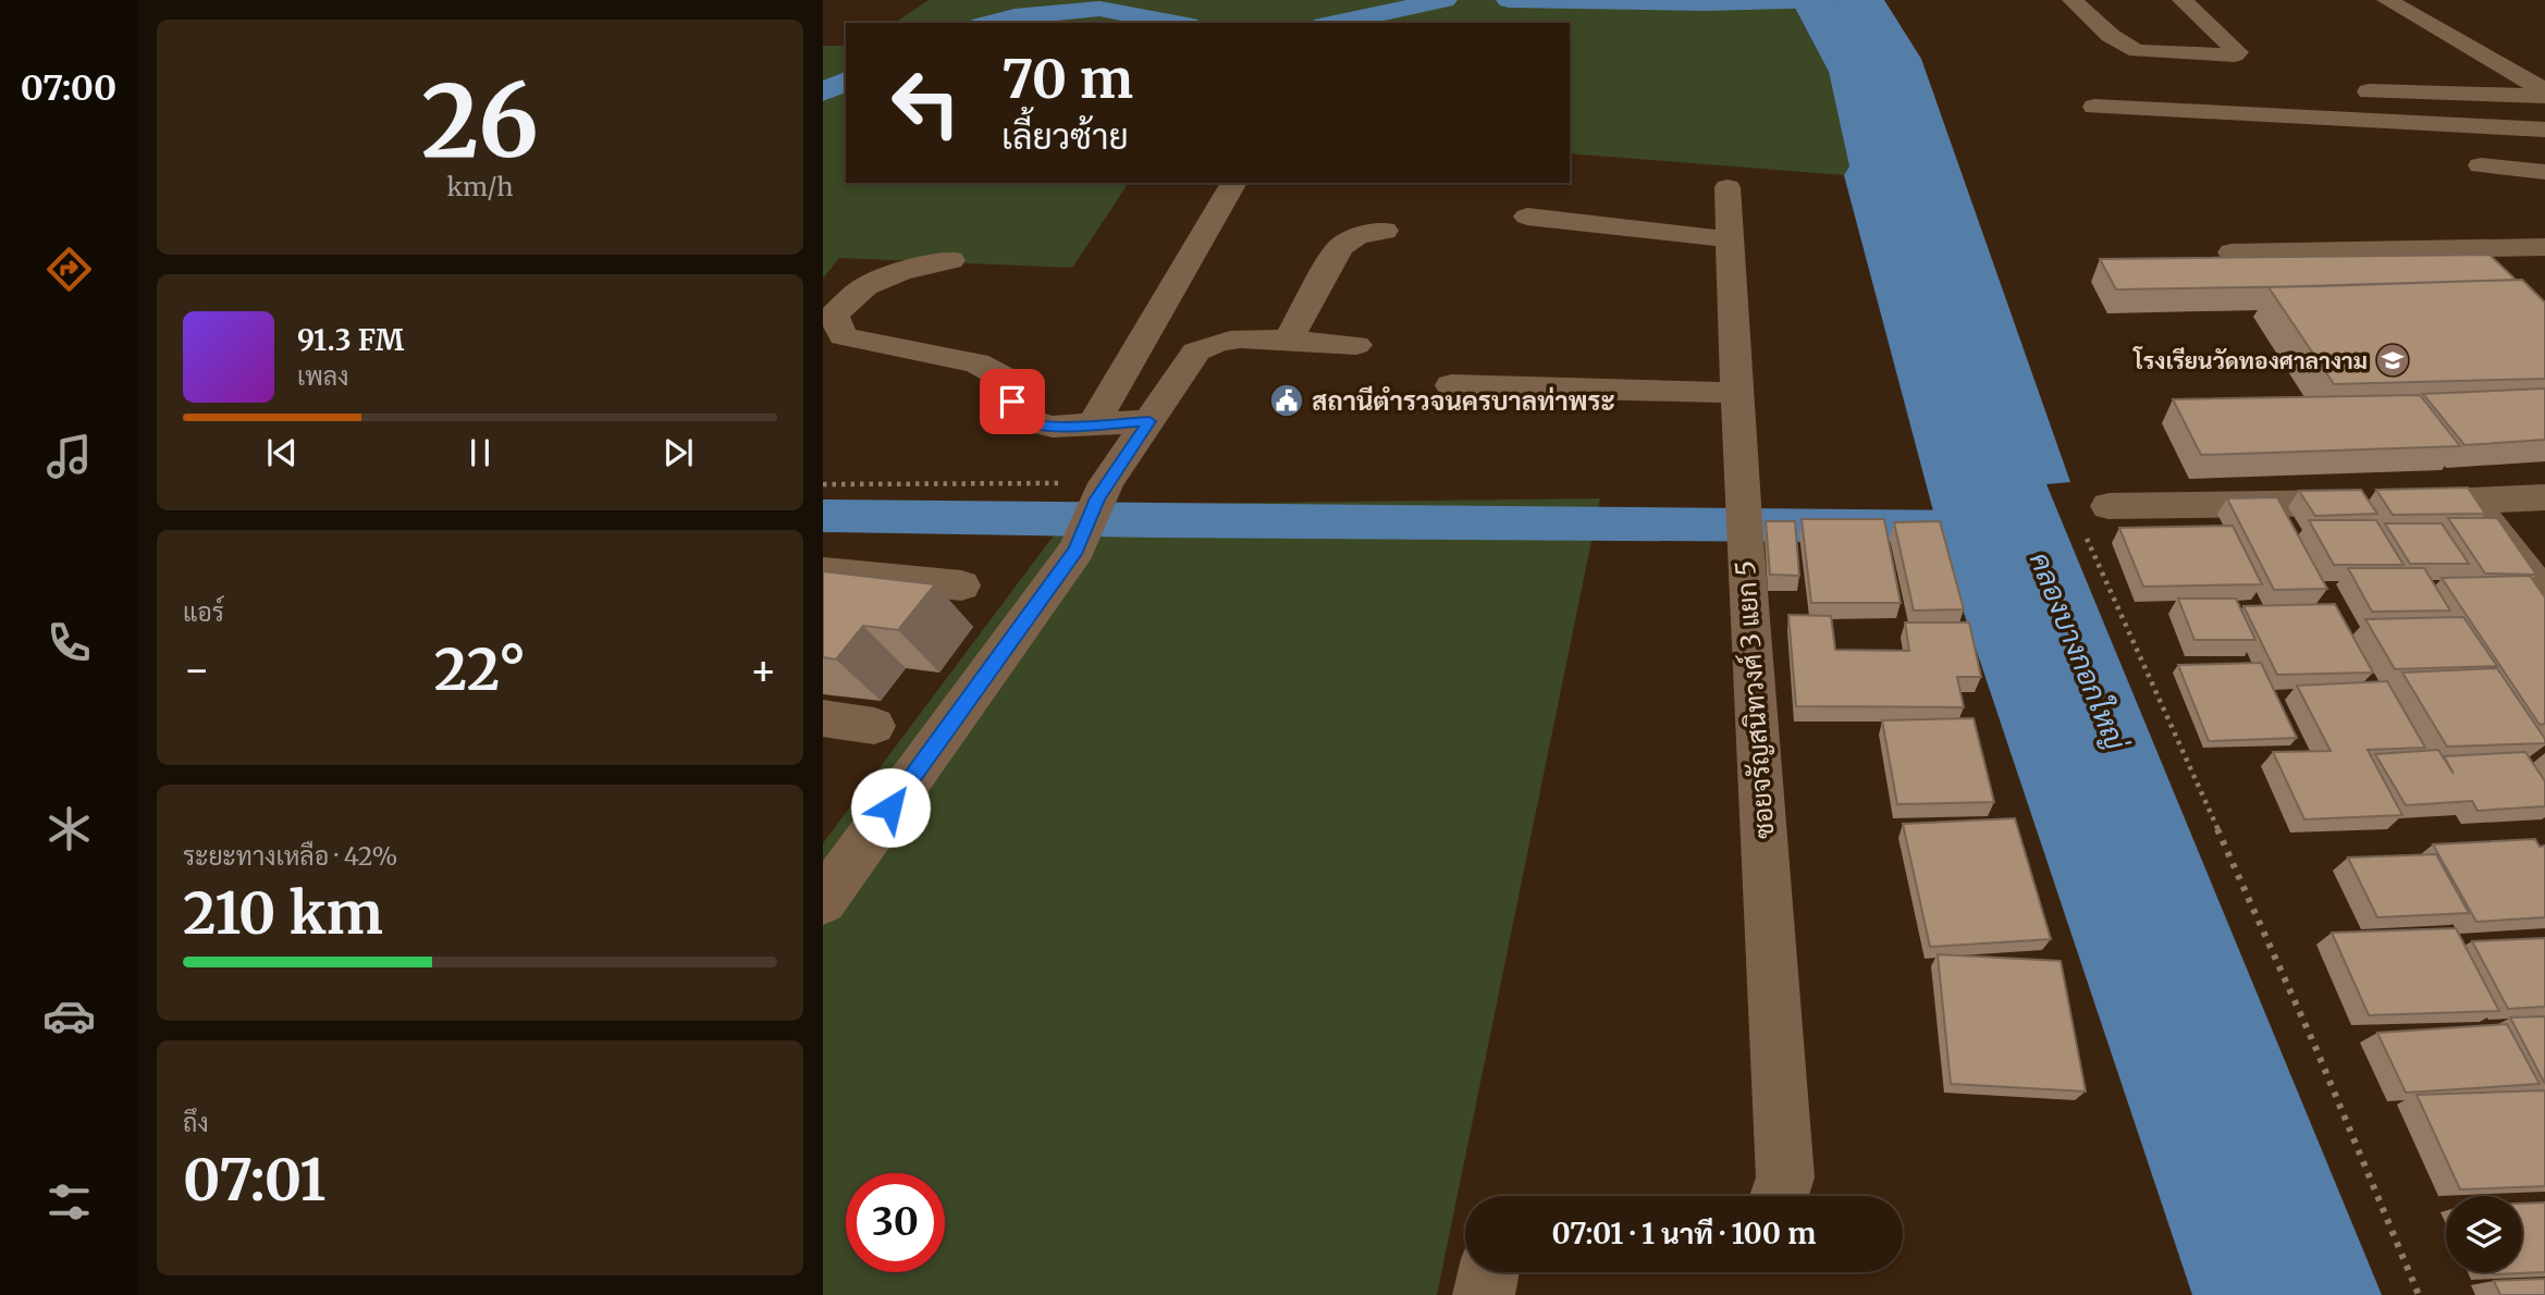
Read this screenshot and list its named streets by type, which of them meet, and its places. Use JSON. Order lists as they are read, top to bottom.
{
  "streets": {
    "street": ["ซอยจรัญสนิทวงศ์ 3 แยก 5"]
  },
  "water": ["คลองบางกอกใหญ่"],
  "places": {
    "school or university": ["โรงเรียนวัดทองศาลางาม"],
    "public building": ["สถานีตำรวจนครบาลท่าพระ"]
  },
  "page": {
    "tabs": "07:00",
    "tile": [
      ["26", "km/h"],
      "แอร์",
      ["ระยะทางเหลือ · 42%", "210 km"],
      ["ถึง", "07:01"]
    ],
    "turn": ["70 m", "เลี้ยวซ้าย"],
    "song": ["91.3 FM", "เพลง"],
    "heat": ["−", "22°", "+"],
    "limit": "30",
    "trip": "07:01 · 1 นาที · 100 m"
  }
}
